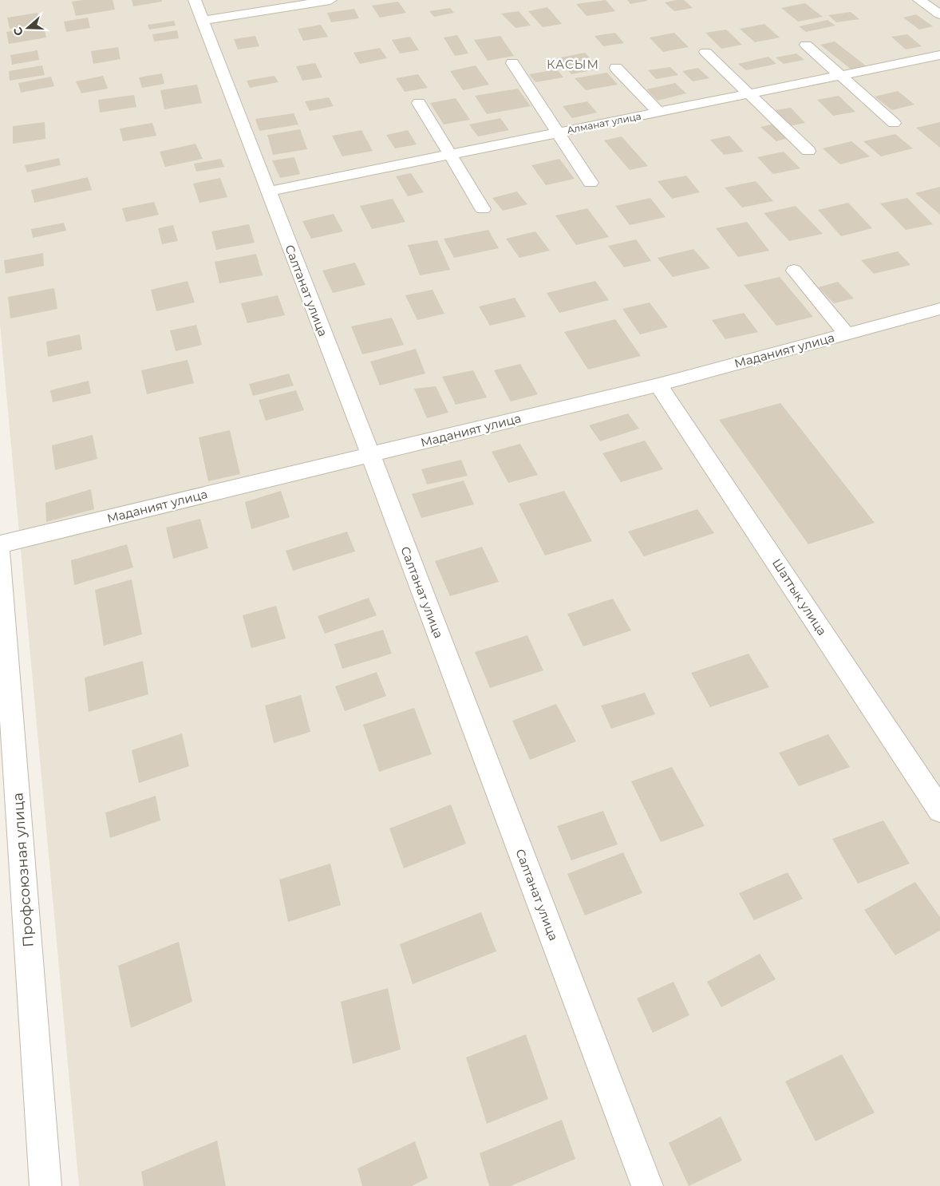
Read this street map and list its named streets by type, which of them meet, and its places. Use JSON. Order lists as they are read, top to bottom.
{
  "streets": {
    "street": [
      "Алманат улица",
      "Салтанат улица",
      "Маданият улица",
      "Шаттык улица",
      "Профсоюзная улица"
    ]
  },
  "crossings": [
    ["Алманат улица", "Салтанат улица"],
    ["Салтанат улица", "Маданият улица"],
    ["Маданият улица", "Шаттык улица"]
  ],
  "districts": ["КАСЫМ"],
  "north": "left"
}
